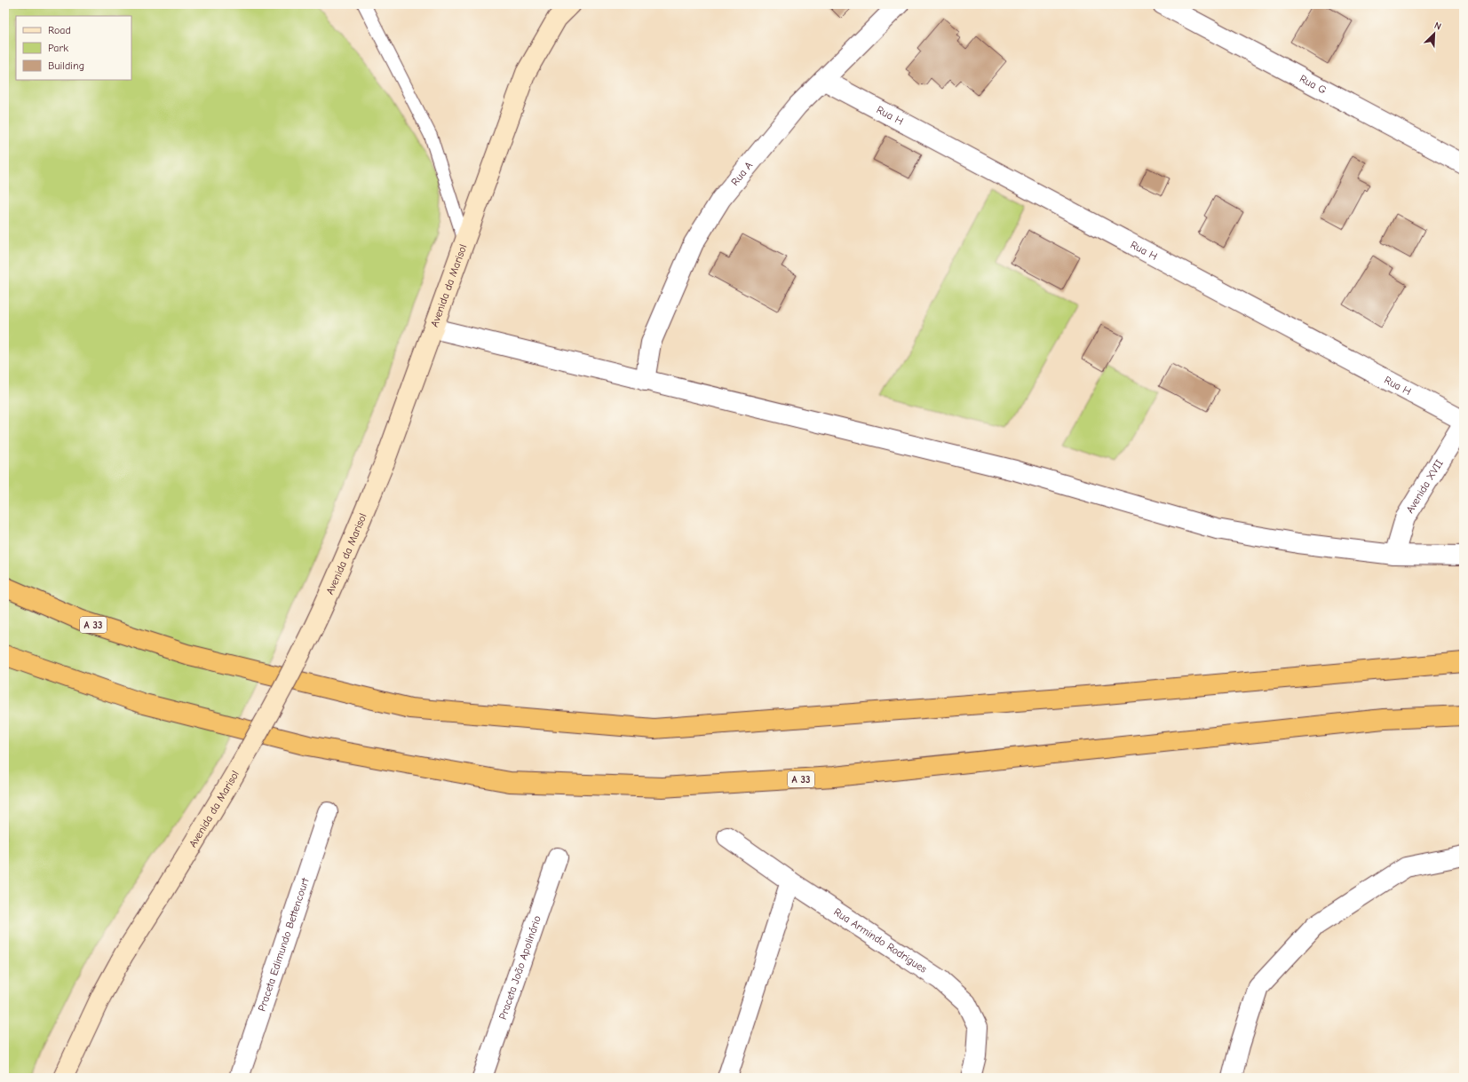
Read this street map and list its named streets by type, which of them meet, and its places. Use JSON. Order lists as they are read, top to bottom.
{
  "streets": {
    "highway": ["A 33"],
    "street": [
      "Rua G",
      "Rua H",
      "Rua A",
      "Avenida da Marisol",
      "Avenida XVII",
      "Rua Armindo Rodrigues",
      "Praceta Edimundo Bettencourt",
      "Praceta João Apolinário"
    ]
  },
  "crossings": [
    ["Rua H", "Rua A"],
    ["Rua H", "Avenida XVII"]
  ],
  "legend": ["Road", "Park", "Building"],
  "north": "top right"
}
